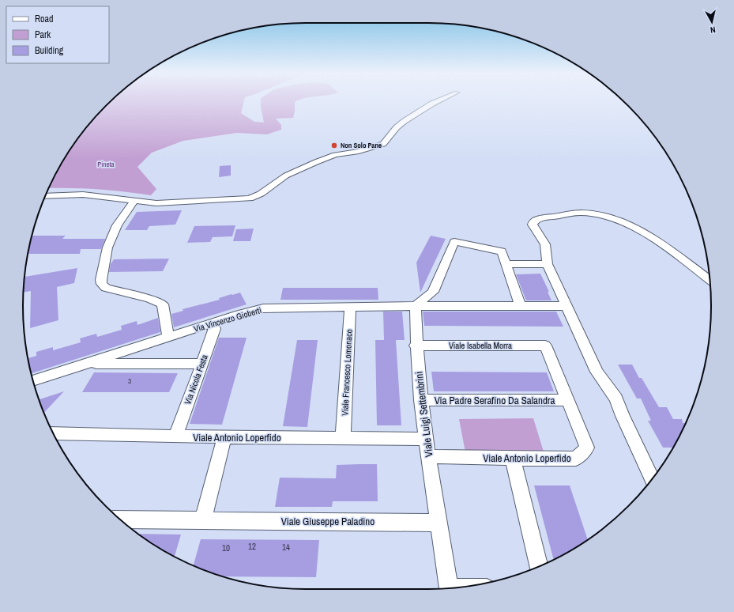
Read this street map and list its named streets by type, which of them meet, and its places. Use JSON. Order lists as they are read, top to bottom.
{
  "streets": {
    "street": [
      "Via Vincenzo Gioberti",
      "Viale Isabella Morra",
      "Viale Francesco Lomonaco",
      "Via Nicola Festa",
      "Via Padre Serafino Da Salandra",
      "Viale Luigi Settembrini",
      "Viale Antonio Loperfido",
      "Viale Giuseppe Paladino"
    ]
  },
  "crossings": [
    ["Via Vincenzo Gioberti", "Viale Francesco Lomonaco"],
    ["Via Vincenzo Gioberti", "Via Nicola Festa"],
    ["Via Vincenzo Gioberti", "Viale Luigi Settembrini"],
    ["Viale Isabella Morra", "Viale Luigi Settembrini"],
    ["Viale Isabella Morra", "Viale Antonio Loperfido"],
    ["Viale Francesco Lomonaco", "Viale Antonio Loperfido"],
    ["Via Nicola Festa", "Viale Antonio Loperfido"],
    ["Via Padre Serafino Da Salandra", "Viale Luigi Settembrini"],
    ["Via Padre Serafino Da Salandra", "Viale Antonio Loperfido"],
    ["Viale Luigi Settembrini", "Viale Antonio Loperfido"],
    ["Viale Luigi Settembrini", "Viale Giuseppe Paladino"]
  ],
  "parks": ["Pineta"],
  "places": ["Non Solo Pane"],
  "house_numbers": [
    "3",
    "12",
    "14",
    "10"
  ],
  "legend": ["Road", "Park", "Building"],
  "north": "bottom"
}
